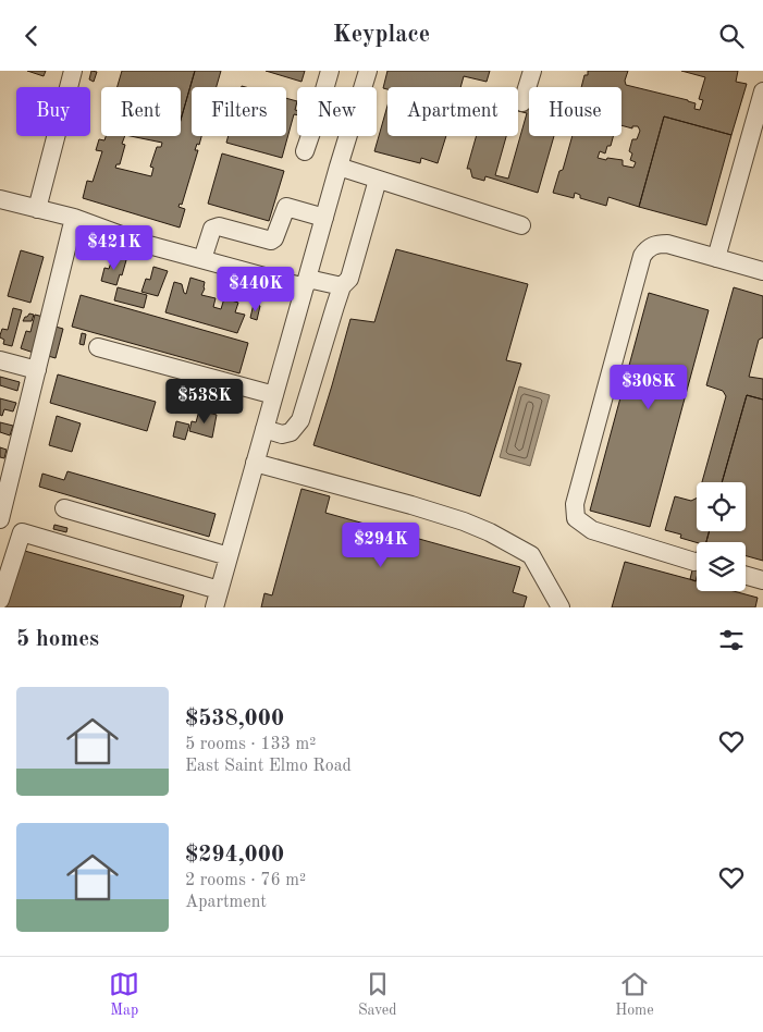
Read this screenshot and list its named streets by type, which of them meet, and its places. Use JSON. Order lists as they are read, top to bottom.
{
  "page": {
    "header": "Keyplace",
    "chip": [
      "Buy",
      "Rent",
      "Filters",
      "New",
      "Apartment",
      "House"
    ],
    "price": [
      "$421K",
      "$440K",
      "$308K",
      "$538K",
      "$294K"
    ],
    "heading": "5 homes",
    "list": [
      {
        "name": "$538,000",
        "note": "5 rooms · 133 m² · East Saint Elmo Road"
      },
      {
        "name": "$294,000",
        "note": "2 rooms · 76 m² · Apartment"
      }
    ],
    "tabs": ["Map", "Saved", "Home"]
  }
}
